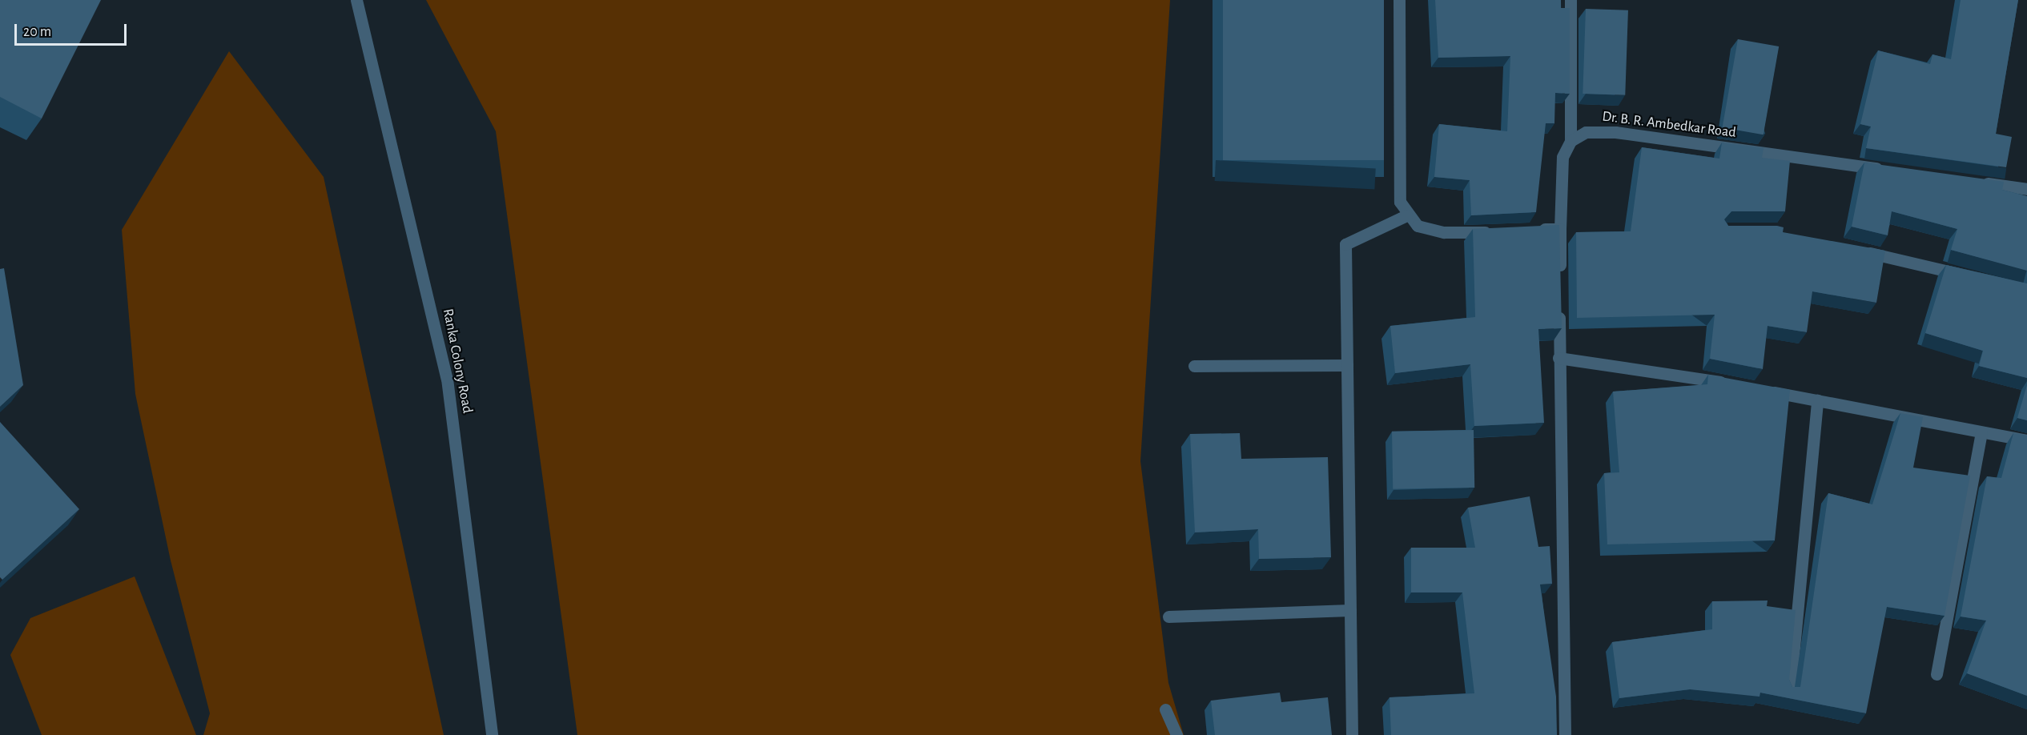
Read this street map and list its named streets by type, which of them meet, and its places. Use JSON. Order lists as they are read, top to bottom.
{
  "streets": {
    "street": ["Dr. B. R. Ambedkar Road", "Ranka Colony Road"]
  },
  "scale_bar": "20 m"
}
